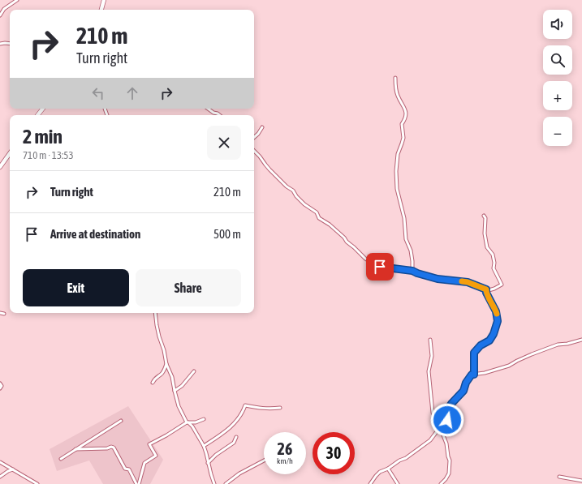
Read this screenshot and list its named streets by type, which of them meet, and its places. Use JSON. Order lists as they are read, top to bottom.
{
  "page": {
    "map_buttons": ["+", "−"],
    "turn": ["210 m", "Turn right"],
    "heading": ["2 min", "710 m · 13:53"],
    "list": [
      {
        "name": "Turn right",
        "value": "210 m"
      },
      {
        "name": "Arrive at destination",
        "value": "500 m"
      }
    ],
    "buttons": ["Exit", "Share"],
    "speed": "26 km/h",
    "limit": "30"
  }
}
